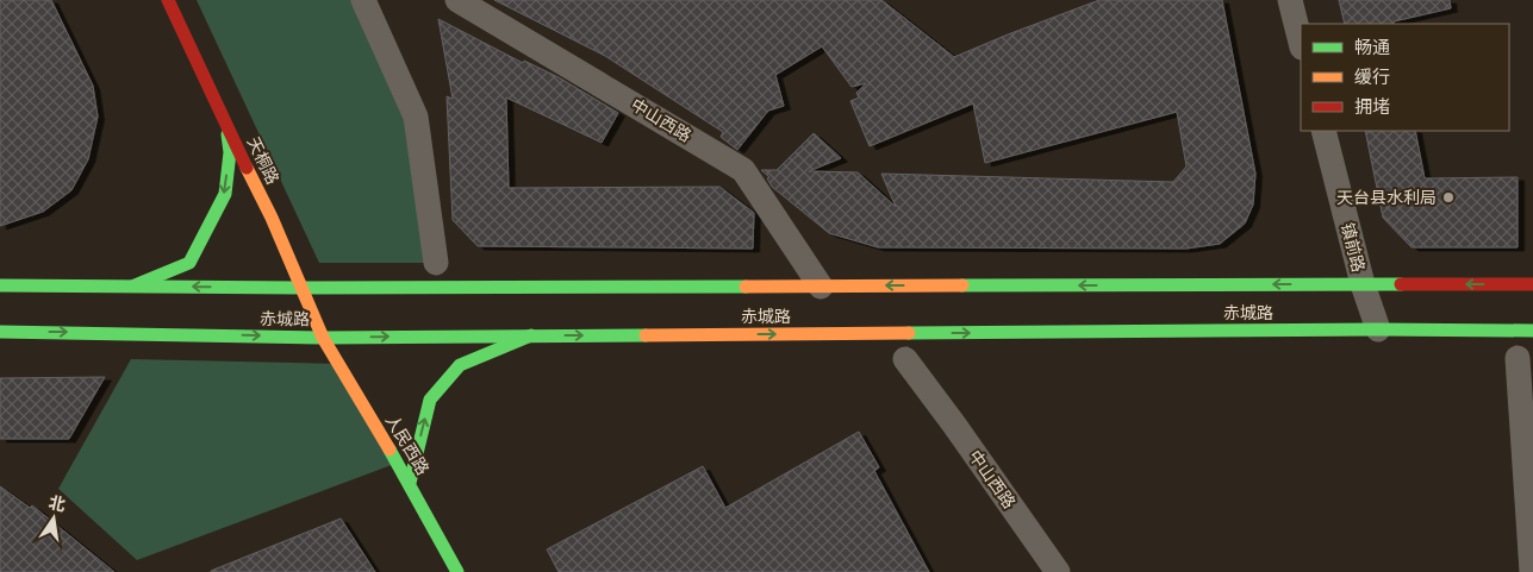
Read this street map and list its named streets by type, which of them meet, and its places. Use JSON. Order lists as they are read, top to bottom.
{
  "streets": {
    "main road": ["天桐路", "赤城路", "人民西路"],
    "street": ["中山西路", "镇前路"]
  },
  "crossings": [
    ["中山西路", "赤城路"],
    ["天桐路", "赤城路"],
    ["天桐路", "人民西路"],
    ["镇前路", "赤城路"],
    ["赤城路", "人民西路"]
  ],
  "places": ["天台县水利局"],
  "legend": ["畅通", "缓行", "拥堵"],
  "north": "top"
}
